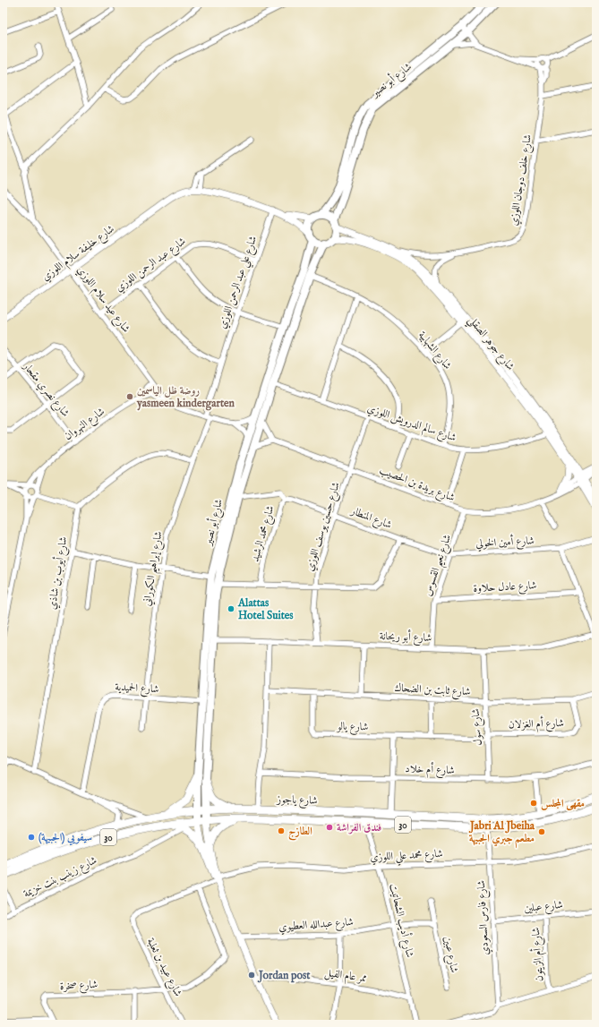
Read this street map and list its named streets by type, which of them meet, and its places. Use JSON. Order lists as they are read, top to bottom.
{
  "streets": {
    "main road": ["شارع أبو نصير", "شارع ياجوز", "30"],
    "street": [
      "شارع خلف دوجان اللوزي",
      "شارع خليفة سلام اللوزي",
      "شارع عبد الرحمن اللوزي",
      "شارع علي عبد الرحمن اللوزي",
      "شارع عيد سلام اللوزي",
      "شارع جوهر الصقلي",
      "شارع الشهابية",
      "شارع نصري مقحار",
      "شارع سالم الدرويش اللوزي",
      "شارع النهروان",
      "شارع بريدة بن الحصيب",
      "شارع المنطار",
      "شارع حسين يوسف اللوزي",
      "شارع محمد الرشيد",
      "شارع أمين الخولي",
      "شارع نعيم القسوس",
      "شارع إبراهيم الكوراني",
      "شارع أيوب بن شاذي",
      "شارع عادل حلاوة",
      "شارع أبو ريحانة",
      "شارع الحميدية",
      "شارع ثابت بن الضحاك",
      "شارع أم الغزلان",
      "شارع يالو",
      "شارع سول",
      "شارع أم خلاد",
      "شارع محمد علي اللوزي",
      "شارع زينب بنت خزيمة",
      "شارع عبلين",
      "شارع فارس السعودي",
      "شارع أديب الشحاتيت",
      "شارع عبدالله العطيوي",
      "شارع عبين",
      "شارع أم الزيتون",
      "شارع عبيد بن ثعلبة",
      "ممر عام الفيل",
      "شارع صخرة"
    ]
  },
  "crossings": [
    ["شارع أبو نصير", "شارع عيد سلام اللوزي"],
    ["شارع أبو نصير", "شارع جوهر الصقلي"],
    ["شارع أبو نصير", "شارع الشهابية"],
    ["شارع أبو نصير", "شارع سالم الدرويش اللوزي"],
    ["شارع أبو نصير", "شارع أبو ريحانة"],
    ["شارع أبو نصير", "شارع الحميدية"],
    ["شارع أبو نصير", "شارع ياجوز"],
    ["شارع خلف دوجان اللوزي", "شارع جوهر الصقلي"],
    ["شارع خليفة سلام اللوزي", "شارع عيد سلام اللوزي"],
    ["شارع عبد الرحمن اللوزي", "شارع علي عبد الرحمن اللوزي"],
    ["شارع عبد الرحمن اللوزي", "شارع عيد سلام اللوزي"],
    ["شارع علي عبد الرحمن اللوزي", "شارع عيد سلام اللوزي"],
    ["شارع علي عبد الرحمن اللوزي", "شارع إبراهيم الكوراني"],
    ["شارع عيد سلام اللوزي", "شارع النهروان"],
    ["شارع عيد سلام اللوزي", "شارع إبراهيم الكوراني"],
    ["شارع جوهر الصقلي", "شارع سالم الدرويش اللوزي"],
    ["شارع جوهر الصقلي", "شارع بريدة بن الحصيب"],
    ["شارع الشهابية", "شارع سالم الدرويش اللوزي"],
    ["شارع نصري مقحار", "شارع النهروان"],
    ["شارع سالم الدرويش اللوزي", "شارع حسين يوسف اللوزي"],
    ["شارع بريدة بن الحصيب", "شارع حسين يوسف اللوزي"],
    ["شارع بريدة بن الحصيب", "شارع نعيم القسوس"],
    ["شارع المنطار", "شارع حسين يوسف اللوزي"],
    ["شارع المنطار", "شارع محمد الرشيد"],
    ["شارع المنطار", "شارع أمين الخولي"],
    ["شارع المنطار", "شارع نعيم القسوس"],
    ["شارع حسين يوسف اللوزي", "شارع محمد الرشيد"],
    ["شارع حسين يوسف اللوزي", "شارع أبو ريحانة"],
    ["شارع أمين الخولي", "شارع نعيم القسوس"],
    ["شارع نعيم القسوس", "شارع عادل حلاوة"],
    ["شارع نعيم القسوس", "شارع أبو ريحانة"],
    ["شارع إبراهيم الكوراني", "شارع الحميدية"],
    ["شارع أبو ريحانة", "شارع سول"],
    ["شارع ثابت بن الضحاك", "شارع أم الغزلان"],
    ["شارع ثابت بن الضحاك", "شارع يالو"],
    ["شارع ثابت بن الضحاك", "شارع سول"],
    ["شارع أم الغزلان", "شارع يالو"],
    ["شارع أم الغزلان", "شارع سول"],
    ["شارع يالو", "شارع سول"],
    ["شارع سول", "شارع أم خلاد"],
    ["شارع ياجوز", "شارع فارس السعودي"],
    ["شارع ياجوز", "شارع أديب الشحاتيت"],
    ["شارع محمد علي اللوزي", "شارع فارس السعودي"],
    ["شارع محمد علي اللوزي", "شارع أديب الشحاتيت"],
    ["شارع محمد علي اللوزي", "شارع عبيد بن ثعلبة"],
    ["شارع محمد علي اللوزي", "شارع صخرة"],
    ["شارع عبلين", "شارع فارس السعودي"],
    ["شارع عبلين", "شارع أم الزيتون"],
    ["شارع فارس السعودي", "شارع أم الزيتون"],
    ["شارع أديب الشحاتيت", "شارع عبدالله العطيوي"],
    ["شارع أديب الشحاتيت", "شارع عبين"],
    ["شارع أديب الشحاتيت", "ممر عام الفيل"],
    ["شارع عبدالله العطيوي", "شارع عبين"],
    ["شارع عبيد بن ثعلبة", "شارع صخرة"]
  ],
  "places": [
    "روضة ظل الياسمين yasmeen kindergarten",
    "Alattas Hotel Suites",
    "مقهى المجلس",
    "فندق الفراشة",
    "الطازج",
    "Jabri Al Jbeiha مطعم جبري الجبيهة",
    "سيفويي (الجبيهة)",
    "Jordan post"
  ]
}
